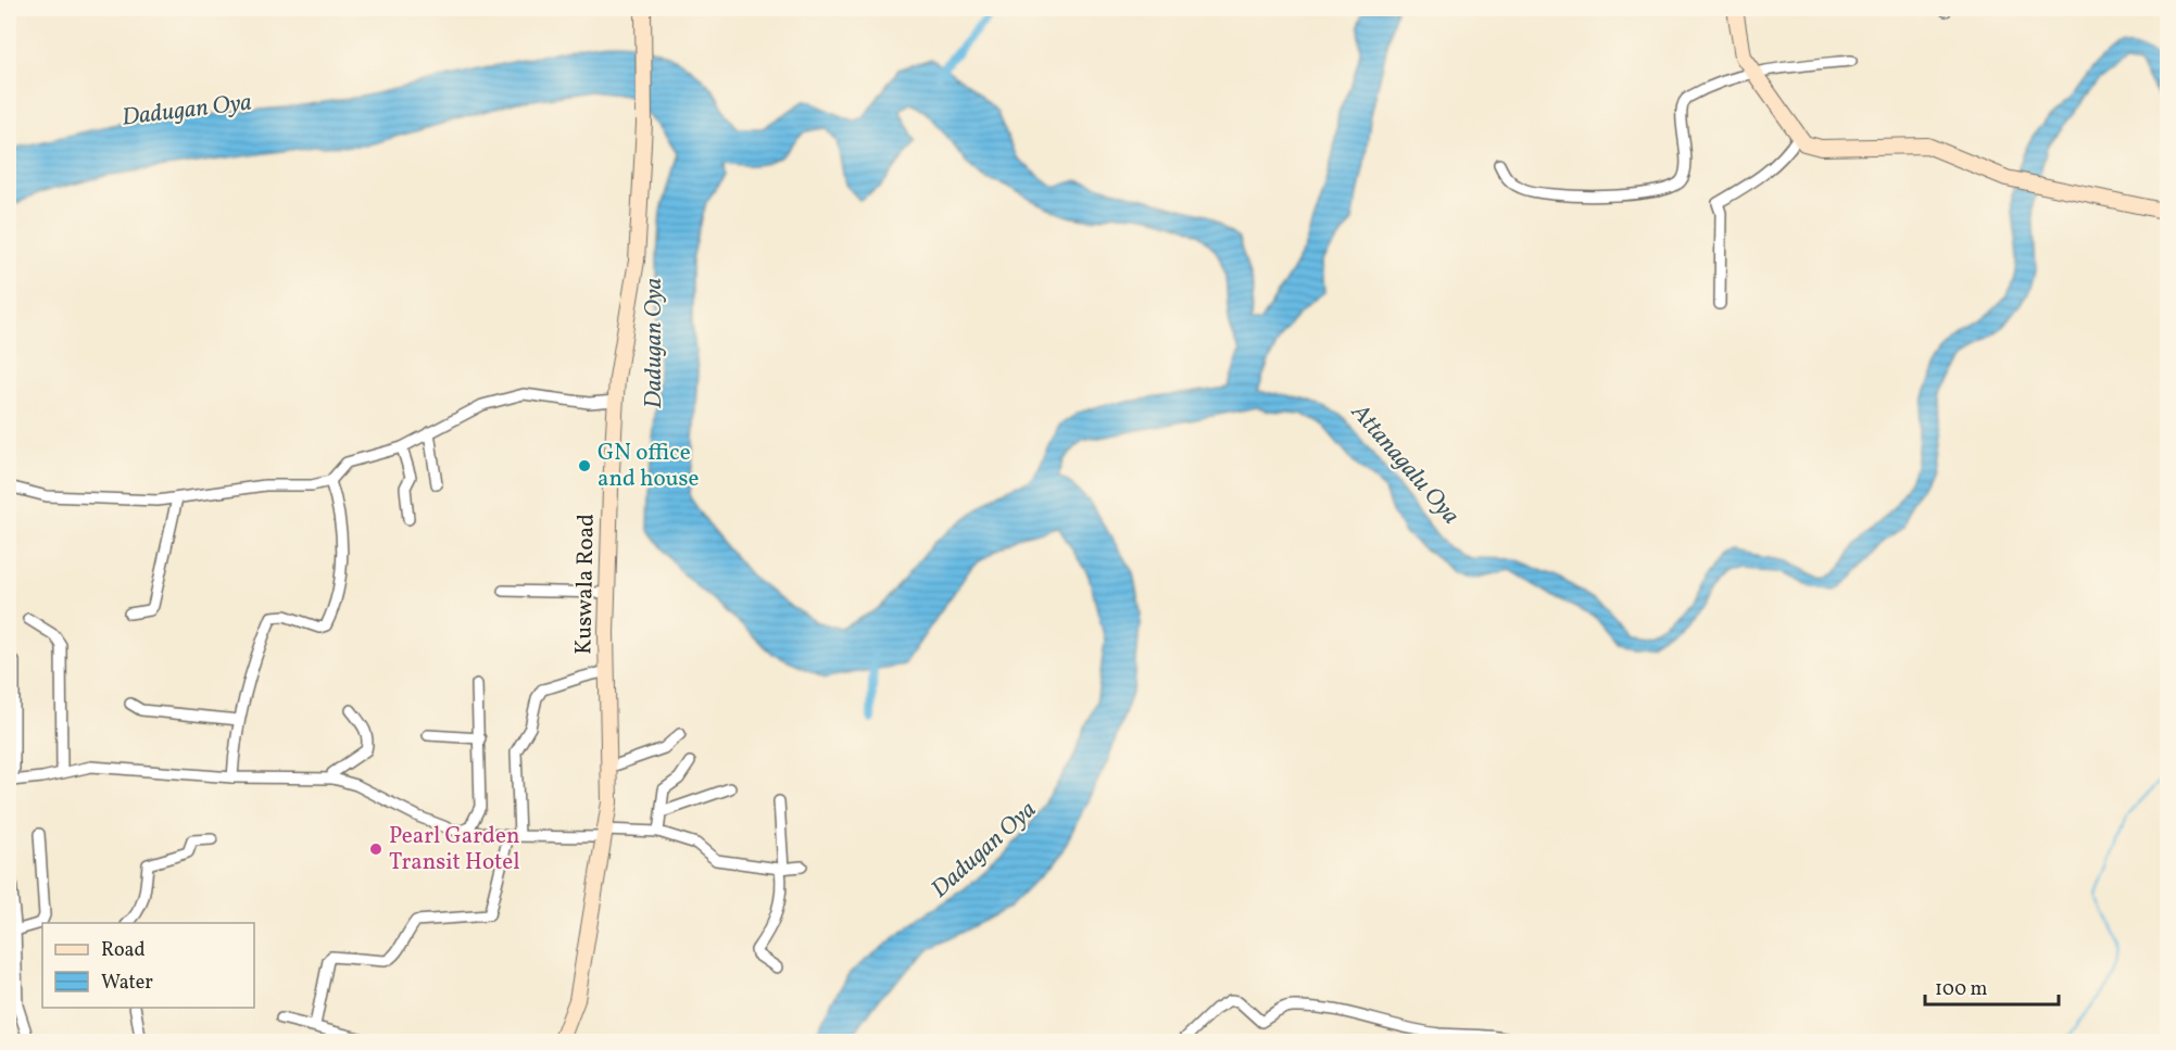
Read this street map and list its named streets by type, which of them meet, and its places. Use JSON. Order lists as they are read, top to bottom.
{
  "streets": {
    "street": ["Kuswala Road"]
  },
  "water": ["Dadugan Oya", "Attanagalu Oya"],
  "places": ["GN office and house", "Pearl Garden Transit Hotel"],
  "legend": ["Road", "Water"],
  "scale_bar": "100 m"
}
